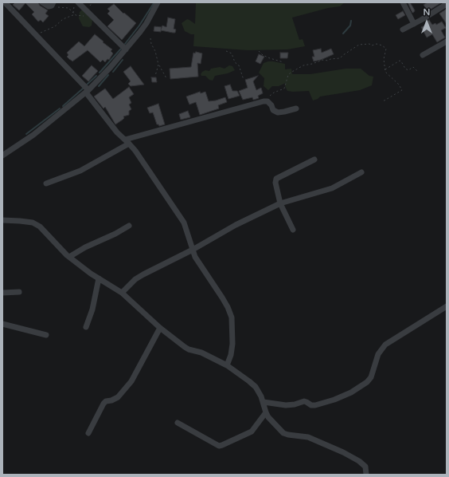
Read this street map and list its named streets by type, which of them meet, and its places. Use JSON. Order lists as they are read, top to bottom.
{
  "north": "top"
}
